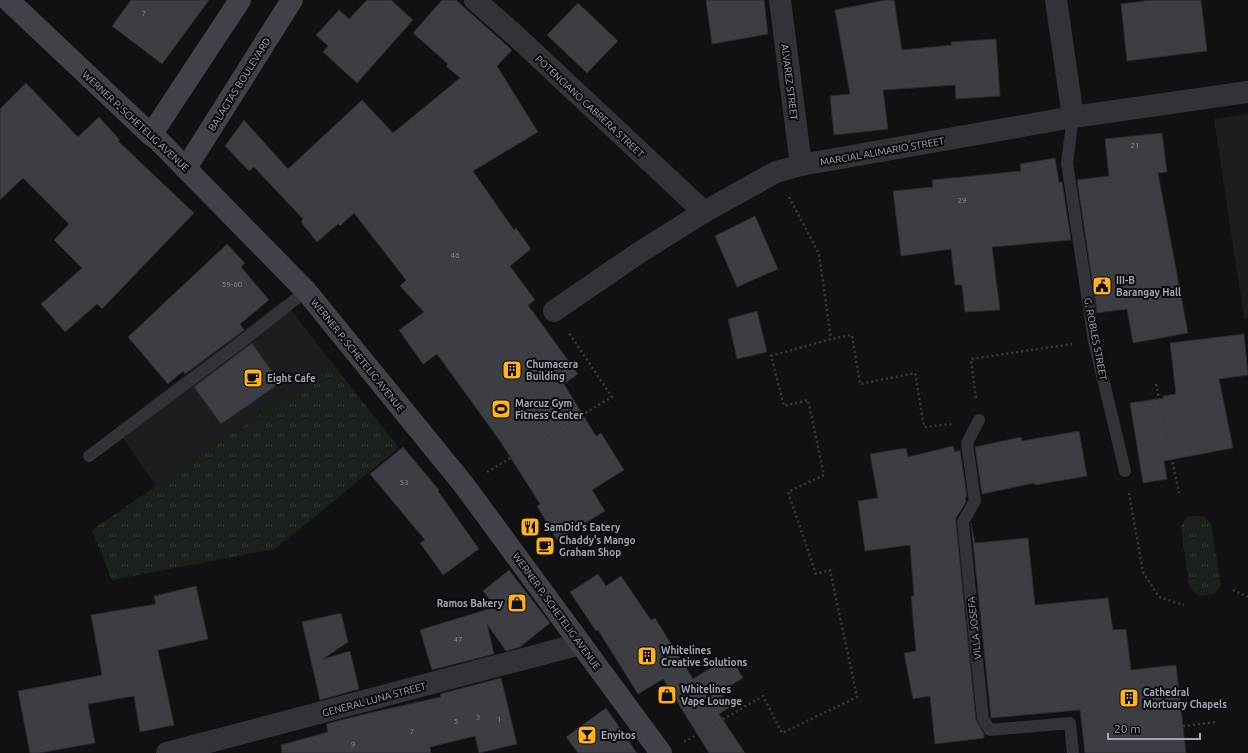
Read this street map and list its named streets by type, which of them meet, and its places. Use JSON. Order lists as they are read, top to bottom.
{
  "streets": {
    "main road": ["BALAGTAS BOULEVARD", "WERNER P. SCHETELIG AVENUE"],
    "street": [
      "ALVAREZ STREET",
      "POTENCIANO CABRERA STREET",
      "MARCIAL ALIMARIO STREET",
      "G. ROBLES STREET",
      "GENERAL LUNA STREET"
    ],
    "lane": ["VILLA JOSEFA"]
  },
  "crossings": [
    ["ALVAREZ STREET", "MARCIAL ALIMARIO STREET"],
    ["BALAGTAS BOULEVARD", "WERNER P. SCHETELIG AVENUE"],
    ["POTENCIANO CABRERA STREET", "MARCIAL ALIMARIO STREET"],
    ["WERNER P. SCHETELIG AVENUE", "GENERAL LUNA STREET"],
    ["MARCIAL ALIMARIO STREET", "G. ROBLES STREET"]
  ],
  "places": {
    "public building": ["III-B Barangay Hall"],
    "building": ["Chumacera Building", "Whitelines Creative Solutions", "Cathedral Mortuary Chapels"],
    "cafe": ["Eight Cafe", "Chaddy's Mango Graham Shop"],
    "sports": ["Marcuz Gym Fitness Center"],
    "restaurant": ["SamDid's Eatery"],
    "shop": ["Ramos Bakery", "Whitelines Vape Lounge"],
    "bar": ["Enyitos"]
  },
  "house_numbers": [
    "7",
    "21",
    "29",
    "46",
    "59-60",
    "53",
    "47",
    "3",
    "1",
    "5",
    "7",
    "9"
  ],
  "scale_bar": "20 m"
}
